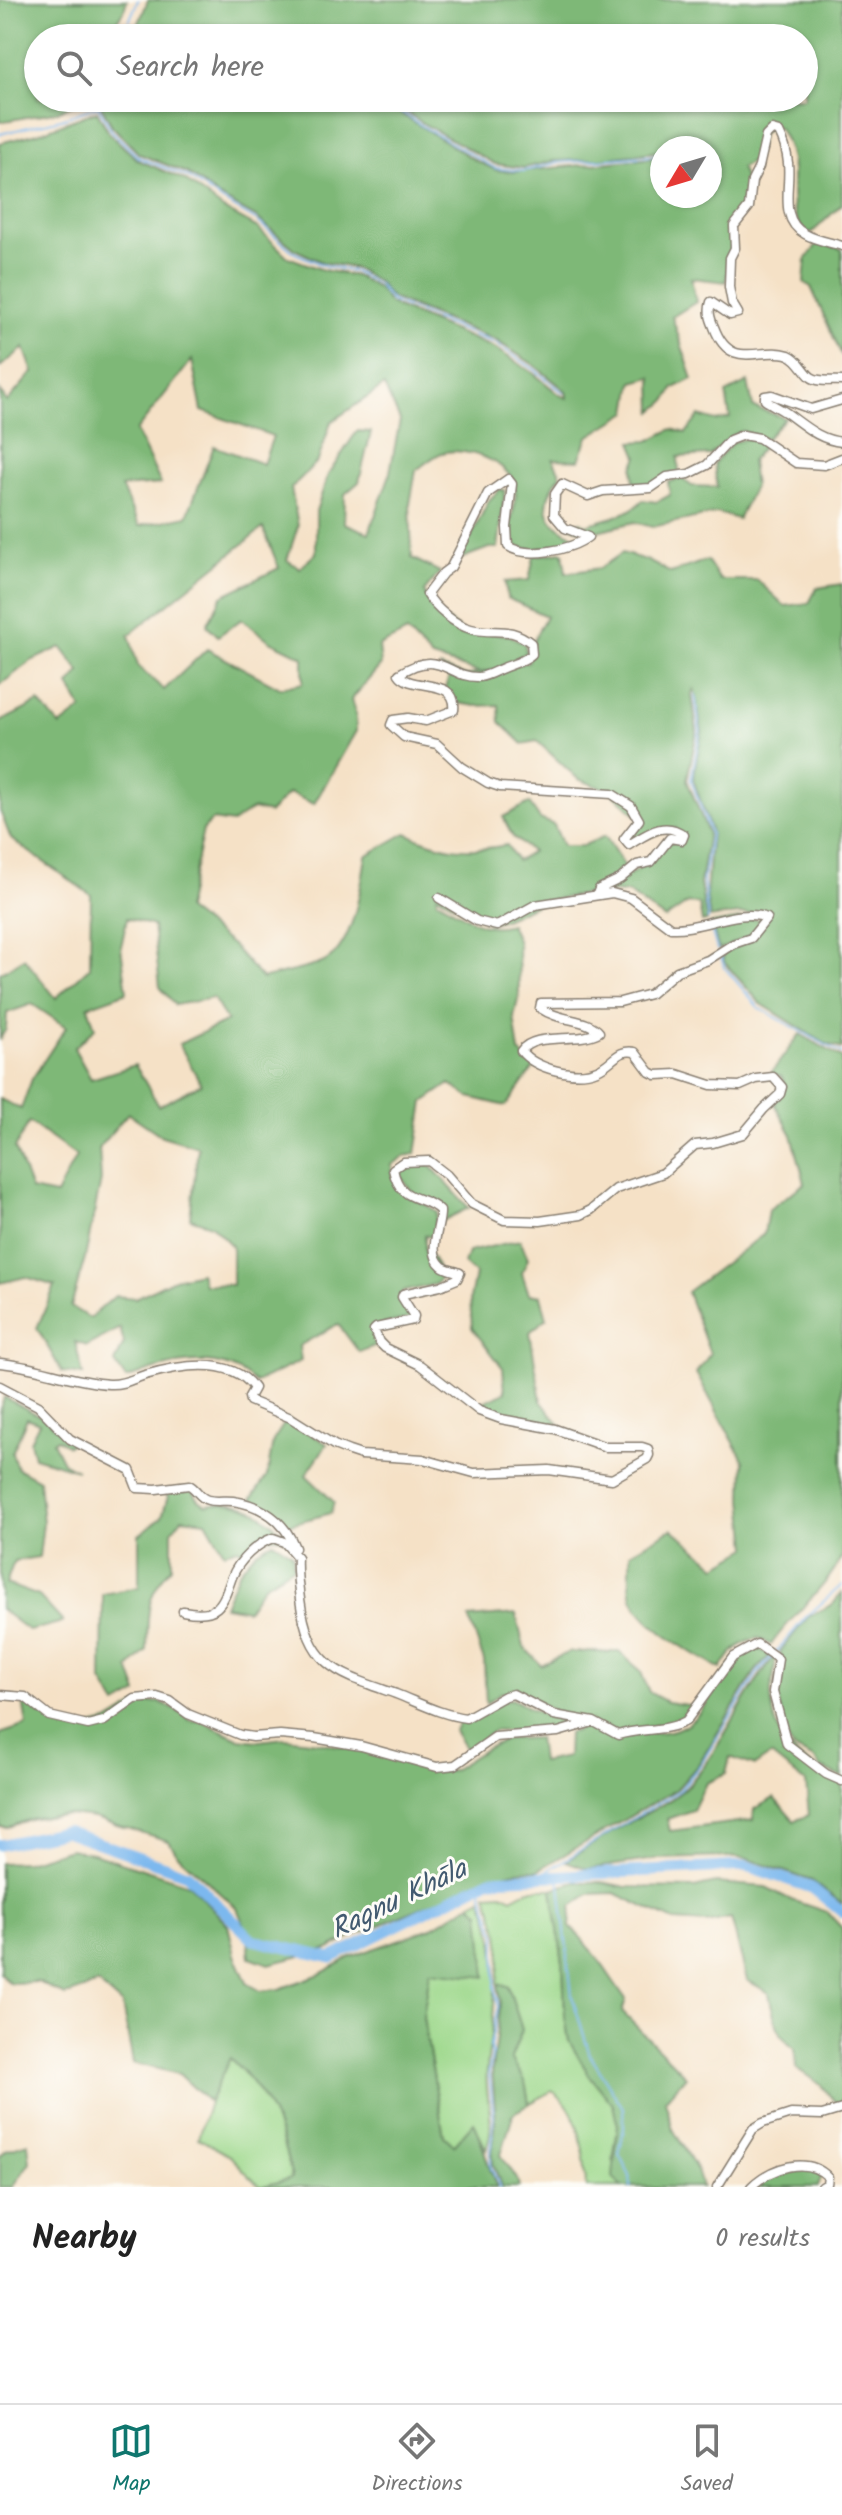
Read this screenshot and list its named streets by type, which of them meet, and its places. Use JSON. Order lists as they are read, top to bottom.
{
  "water": ["Ragnu Khāla"],
  "north": "bottom left",
  "page": {
    "search": "Search here",
    "heading": ["Nearby", "0 results"],
    "nav": ["Map", "Directions", "Saved"]
  }
}
